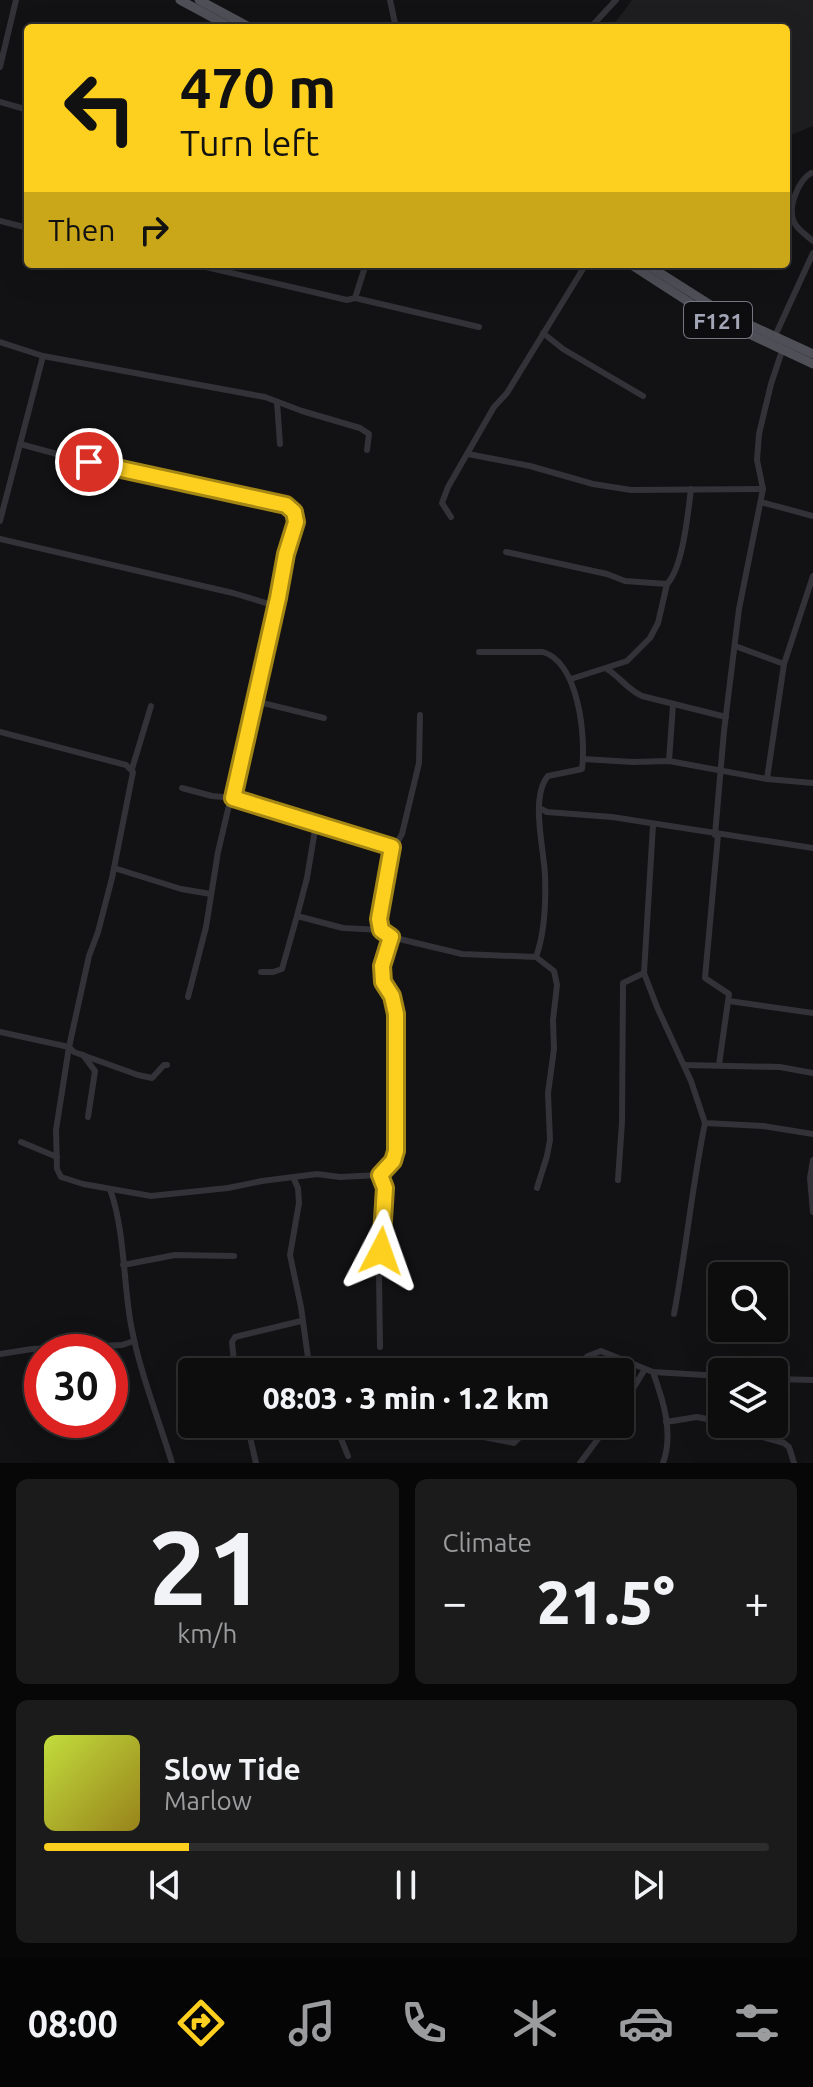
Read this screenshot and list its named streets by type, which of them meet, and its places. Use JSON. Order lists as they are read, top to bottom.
{
  "streets": {
    "main road": ["F121"]
  },
  "page": {
    "turn": ["470 m", "Turn left"],
    "then": "Then",
    "limit": "30",
    "trip": "08:03 · 3 min · 1.2 km",
    "tile": [
      ["21", "km/h"],
      "Climate"
    ],
    "heat": ["−", "21.5°", "+"],
    "song": ["Slow Tide", "Marlow"],
    "tabs": "08:00"
  }
}
